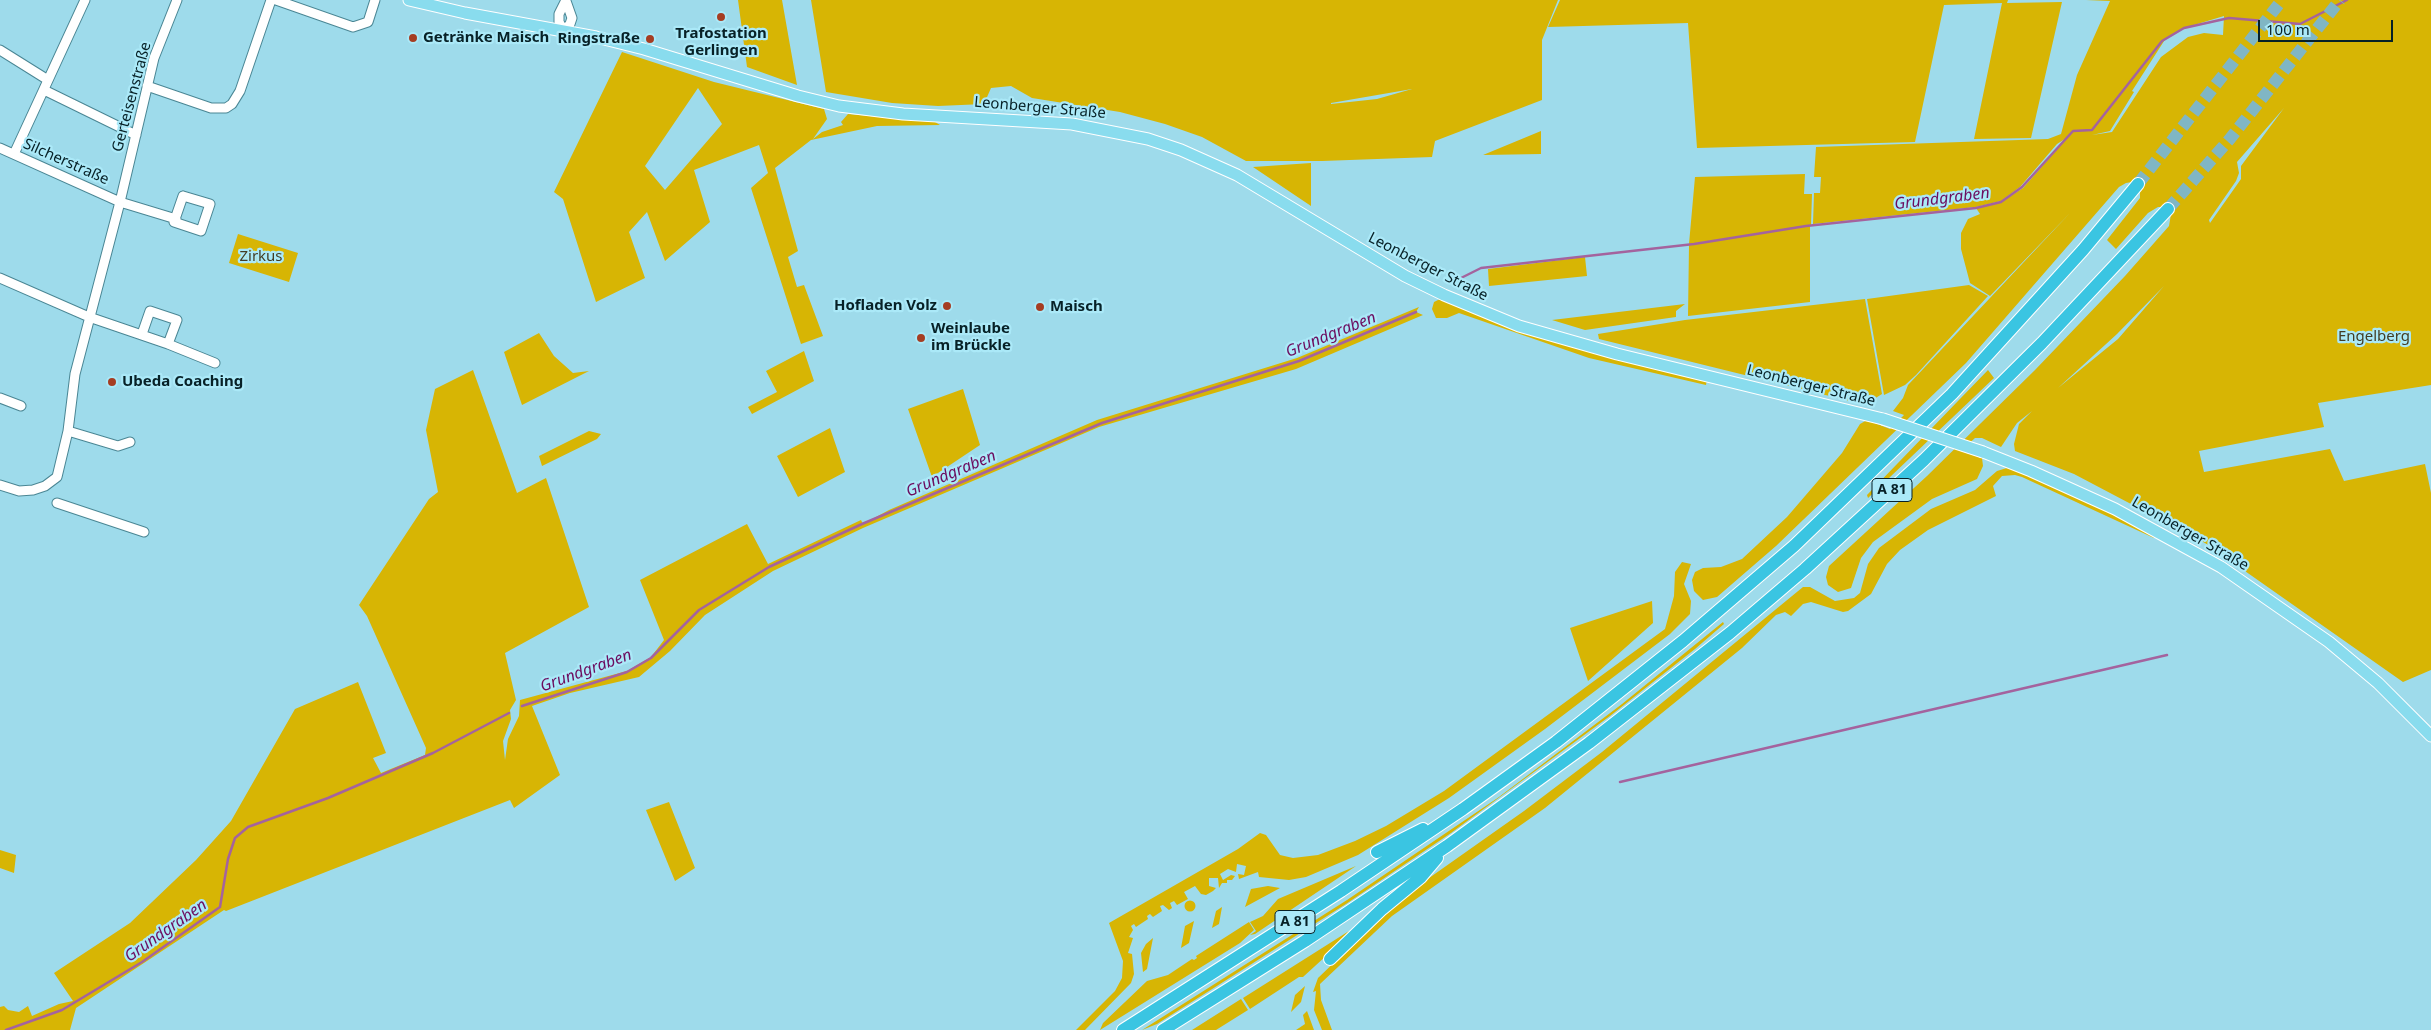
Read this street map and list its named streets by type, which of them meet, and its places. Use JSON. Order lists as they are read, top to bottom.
{
  "streets": {
    "highway": ["A 81"],
    "main road": ["Leonberger Straße"],
    "street": ["Gerteisenstraße", "Silcherstraße"]
  },
  "crossings": [
    ["Gerteisenstraße", "Silcherstraße"]
  ],
  "water": ["Grundgraben"],
  "parks": ["Zirkus", "Engelberg"],
  "places": [
    "Trafostation Gerlingen",
    "Getränke Maisch",
    "Ringstraße",
    "Hofladen Volz",
    "Maisch",
    "Weinlaube im Brückle",
    "Ubeda Coaching"
  ],
  "scale_bar": "100 m"
}
